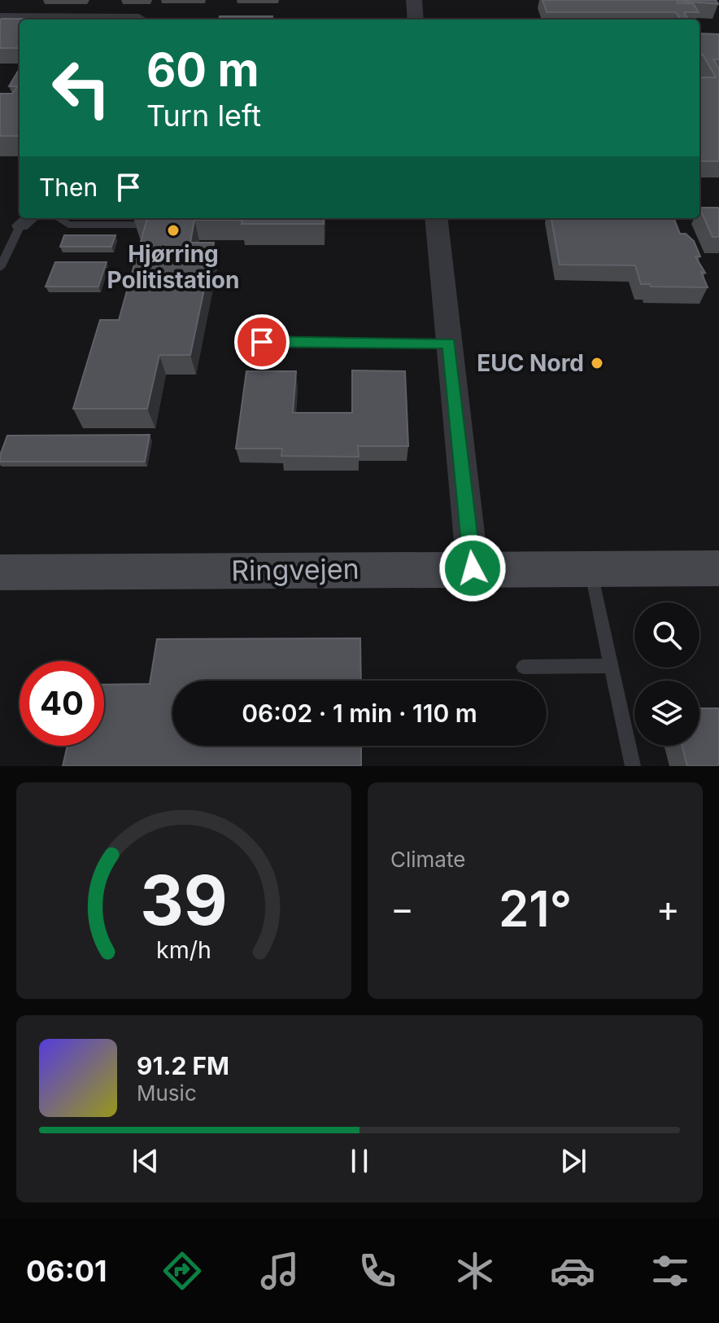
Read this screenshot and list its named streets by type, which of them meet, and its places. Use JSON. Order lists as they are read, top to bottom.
{
  "streets": {
    "main road": ["Ringvejen"]
  },
  "places": ["Hjørring Politistation", "EUC Nord"],
  "page": {
    "turn": ["60 m", "Turn left"],
    "then": "Then",
    "limit": "40",
    "trip": "06:02 · 1 min · 110 m",
    "tile": "Climate",
    "heat": ["−", "21°", "+"],
    "song": ["91.2 FM", "Music"],
    "tabs": "06:01",
    "gauge": ["39", "km/h"]
  }
}
